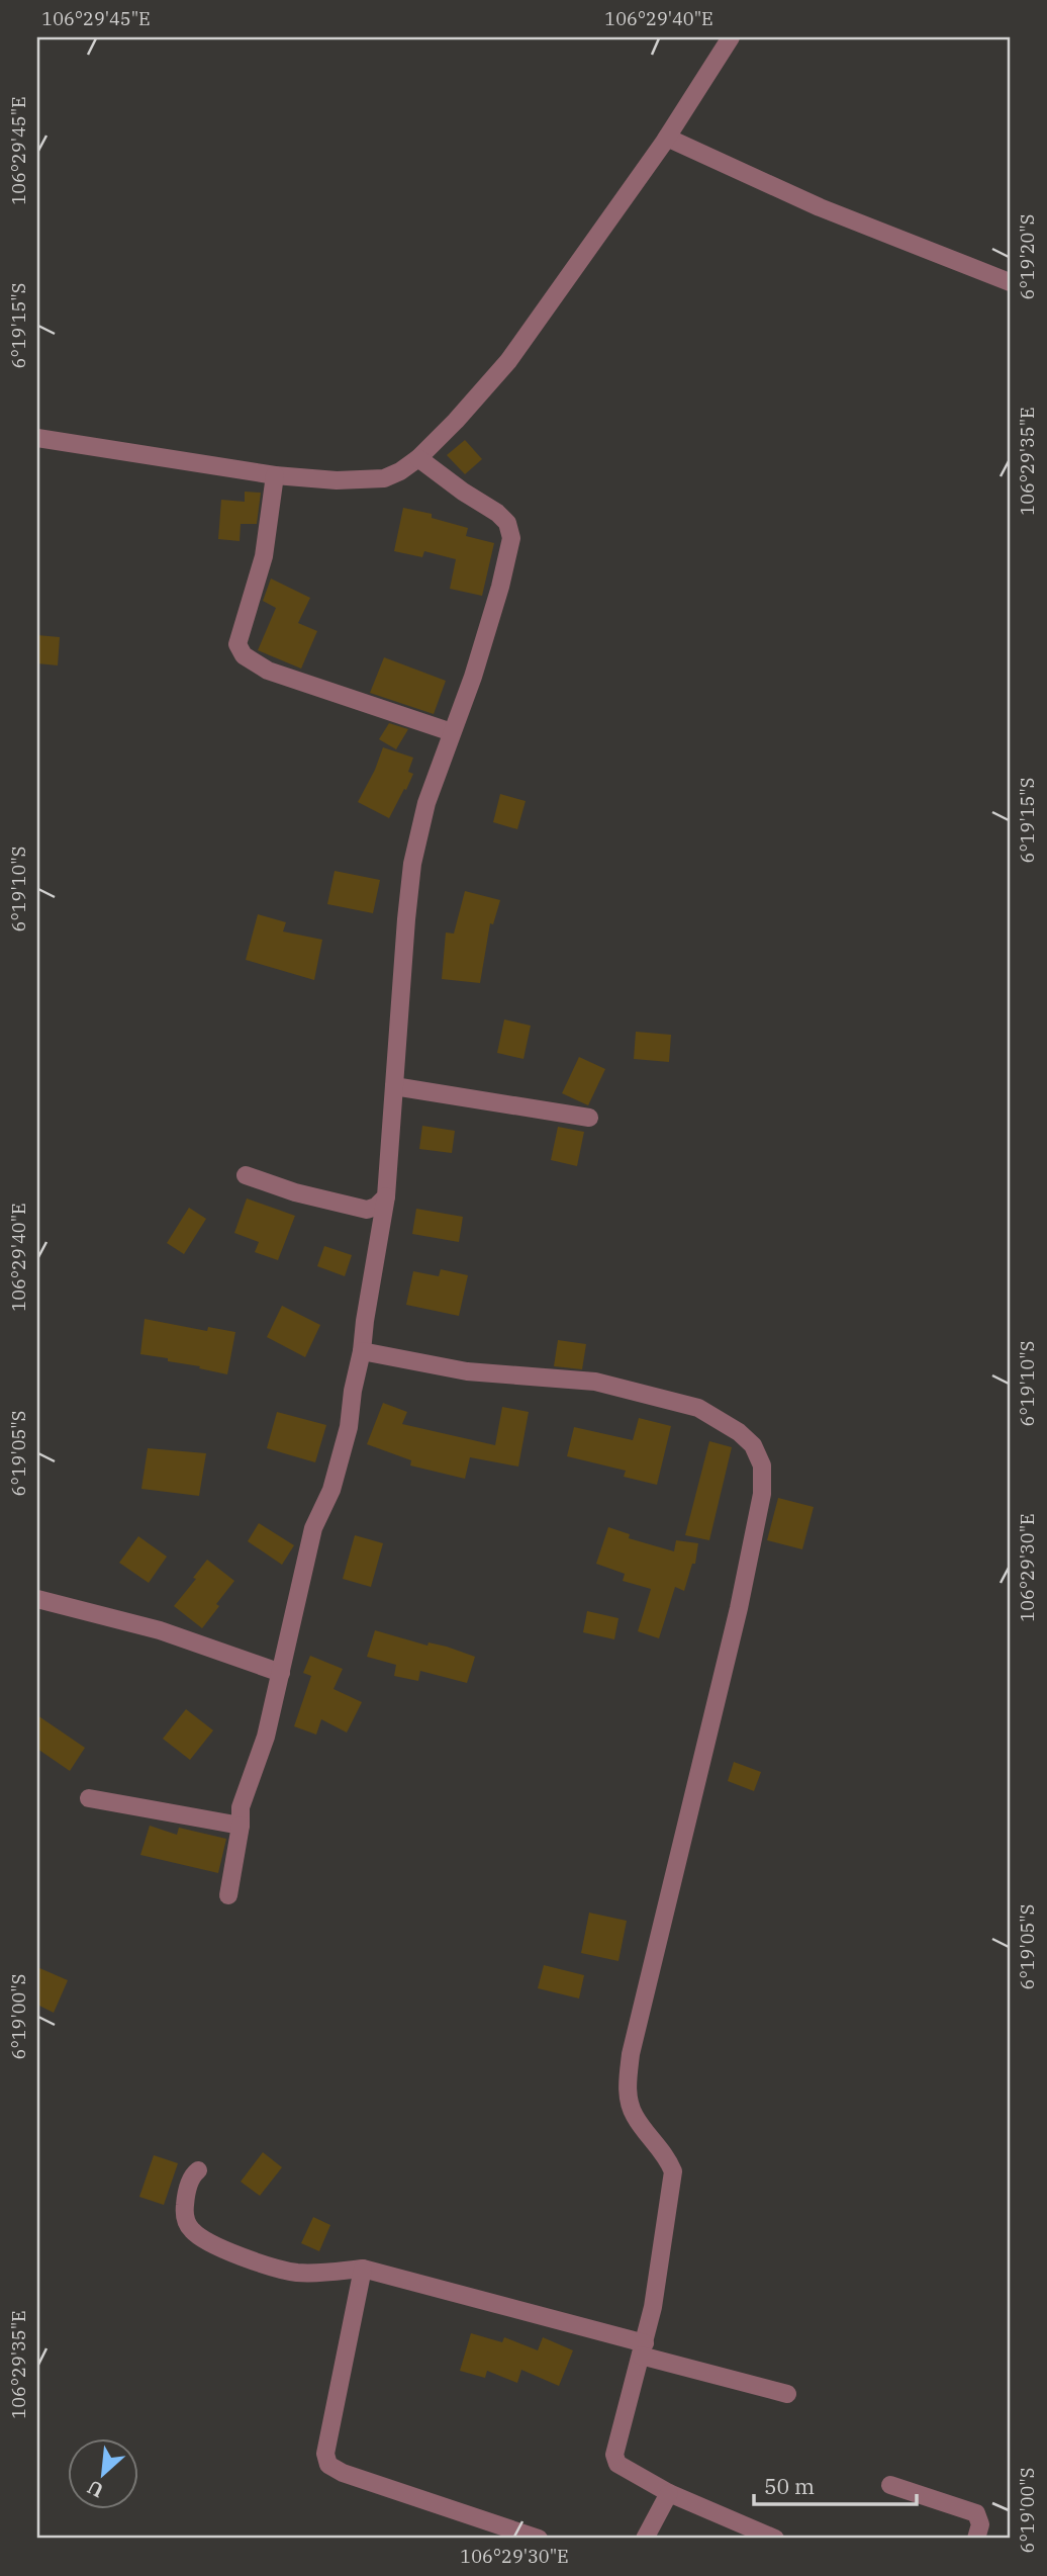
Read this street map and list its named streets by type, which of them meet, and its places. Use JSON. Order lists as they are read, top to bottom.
{
  "scale_bar": "50 m",
  "north": "bottom left",
  "coordinates": [
    "106°29'45\"E",
    "106°29'40\"E",
    "6°19'20\"S",
    "6°19'15\"S",
    "106°29'35\"E",
    "6°19'10\"S",
    "6°19'05\"S",
    "106°29'30\"E",
    "6°19'00\"S"
  ]
}
